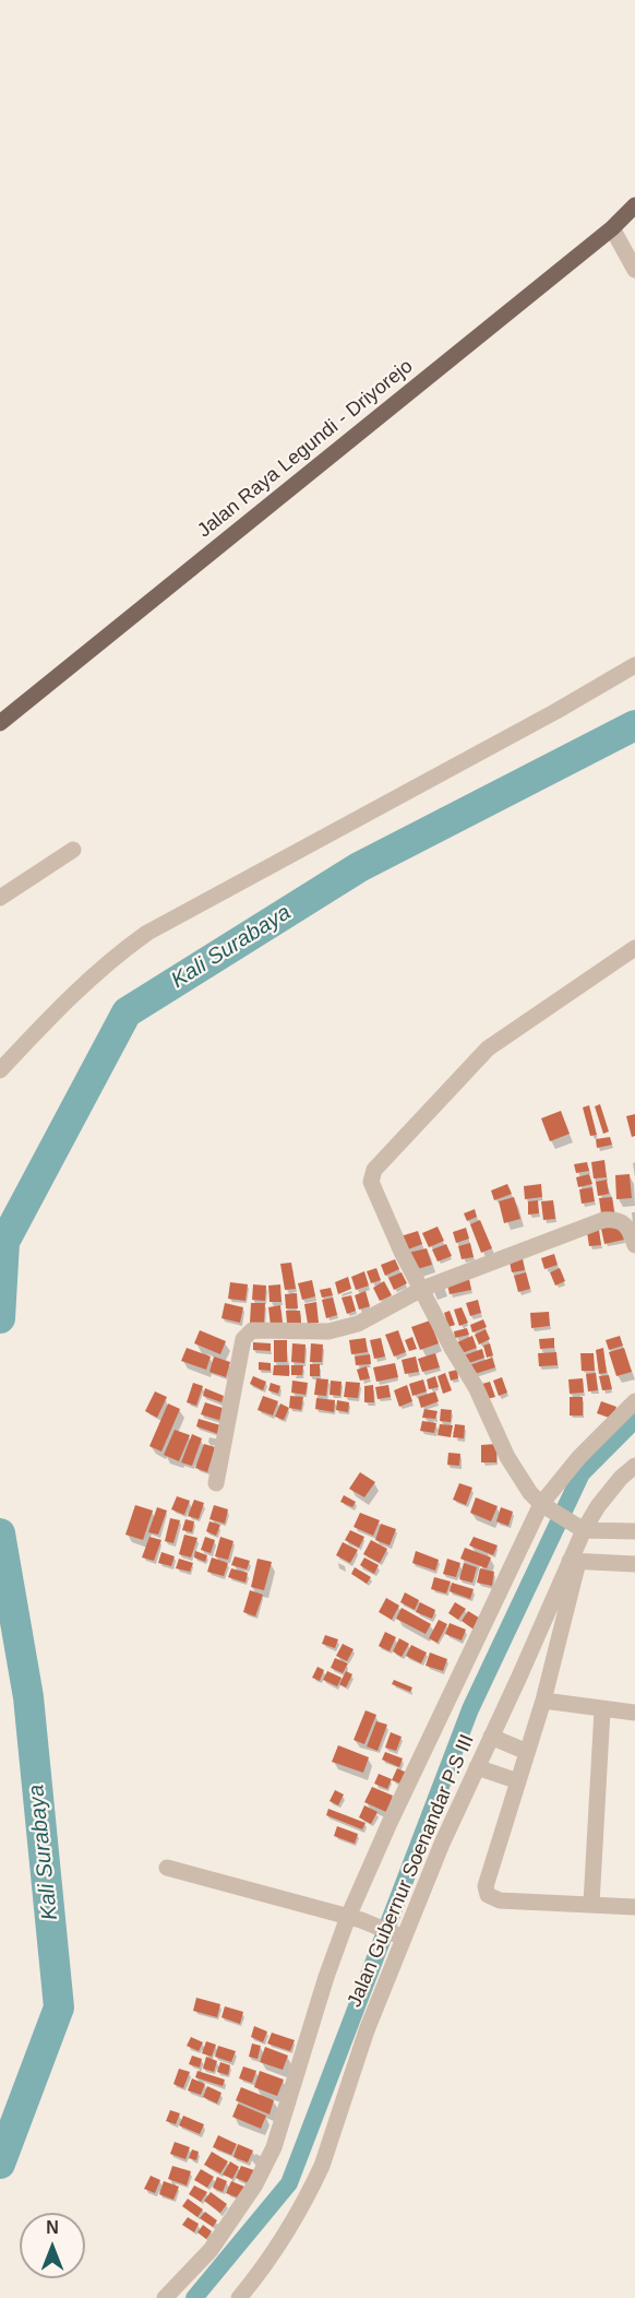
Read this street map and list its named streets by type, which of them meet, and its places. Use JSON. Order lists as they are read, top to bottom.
{
  "streets": {
    "main road": ["Jalan Raya Legundi - Driyorejo"],
    "street": ["Jalan Gubernur Soenandar P.S III"]
  },
  "water": ["Kali Surabaya"],
  "north": "top"
}
